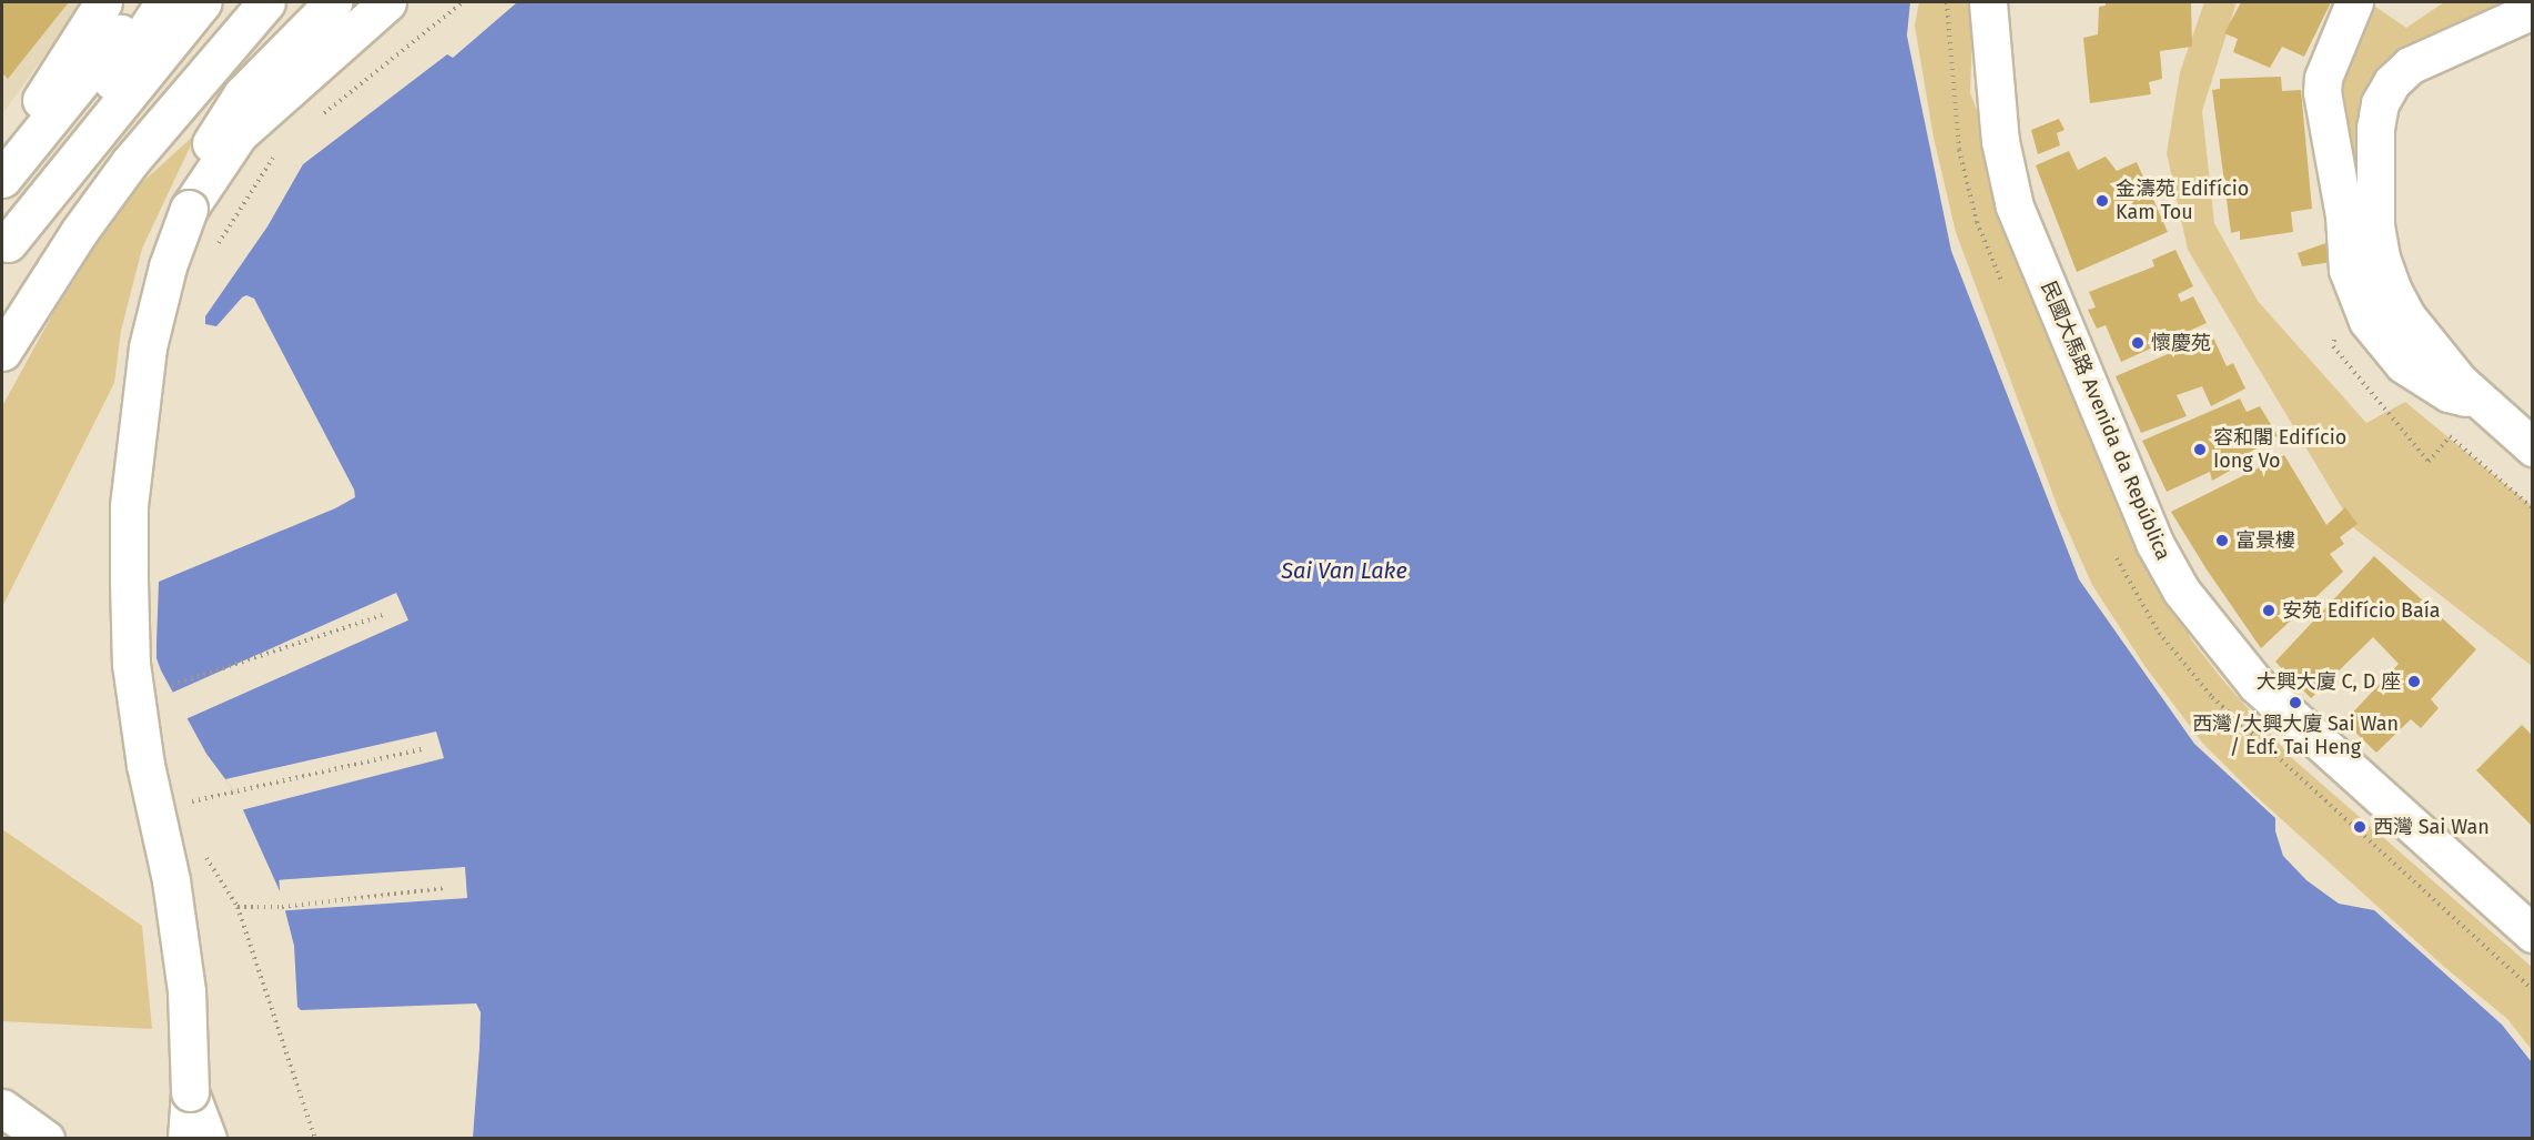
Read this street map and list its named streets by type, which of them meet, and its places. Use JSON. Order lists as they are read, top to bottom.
{
  "streets": {
    "main road": ["民國大馬路 Avenida da República"]
  },
  "water": ["Sai Van Lake"],
  "places": [
    "金濤苑 Edifício Kam Tou",
    "懷慶苑",
    "容和閣 Edifício Iong Vo",
    "富景樓",
    "安苑 Edifício Baía",
    "大興大廈 C, D 座",
    "西灣/大興大廈 Sai Wan / Edf. Tai Heng",
    "西灣 Sai Wan"
  ]
}
